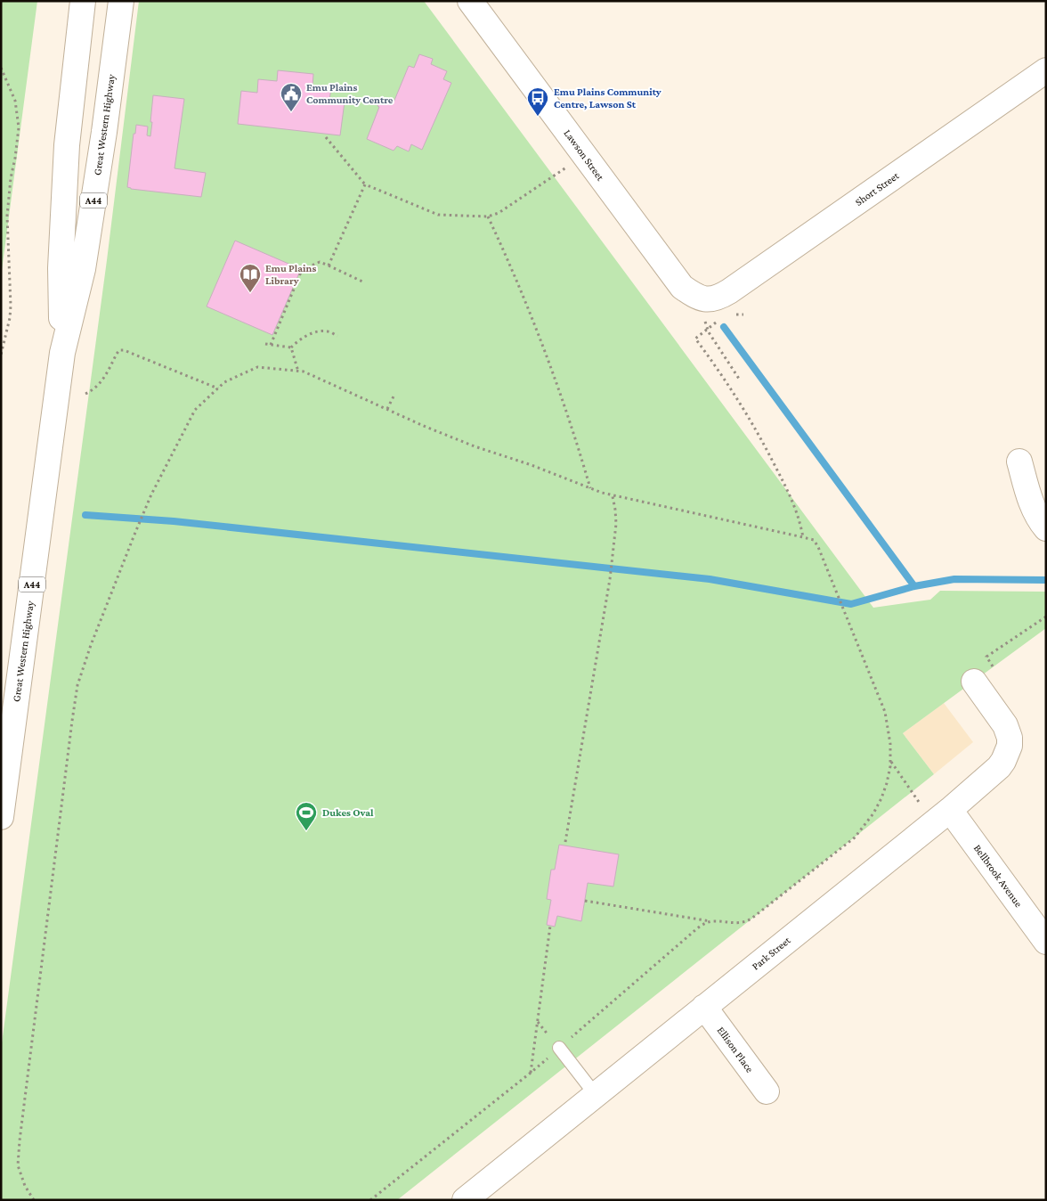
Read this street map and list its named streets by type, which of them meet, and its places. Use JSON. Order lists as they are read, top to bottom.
{
  "streets": {
    "main road": [
      "Great Western Highway",
      "Lawson Street",
      "Short Street",
      "A44",
      "Bellbrook Avenue",
      "Park Street",
      "Ellison Place"
    ]
  },
  "crossings": [
    ["Lawson Street", "Short Street"],
    ["Bellbrook Avenue", "Park Street"],
    ["Park Street", "Ellison Place"]
  ],
  "places": {
    "public building": ["Emu Plains Community Centre"],
    "bus stop": ["Emu Plains Community Centre, Lawson St"],
    "library": ["Emu Plains Library"],
    "sports": ["Dukes Oval"]
  }
}
